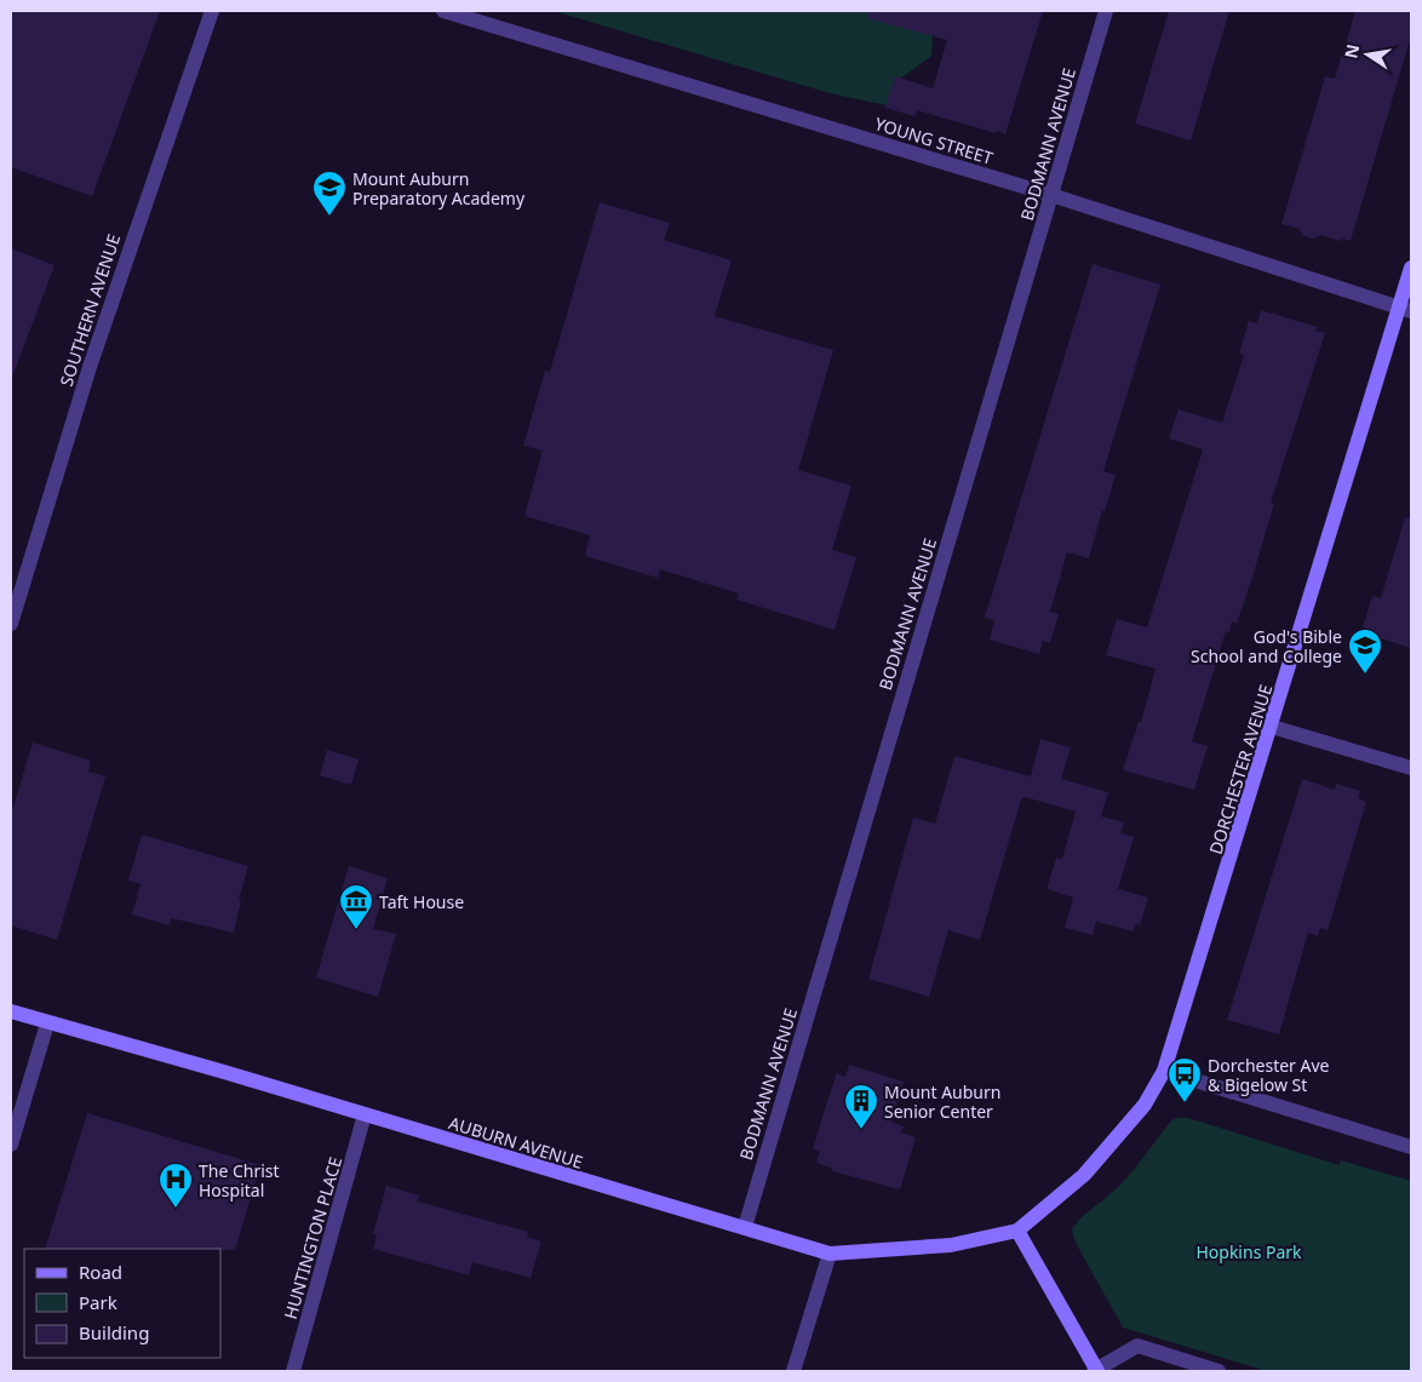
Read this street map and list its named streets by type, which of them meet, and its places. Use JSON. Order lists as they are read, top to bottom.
{
  "streets": {
    "main road": ["DORCHESTER AVENUE", "AUBURN AVENUE"],
    "street": [
      "YOUNG STREET",
      "BODMANN AVENUE",
      "SOUTHERN AVENUE",
      "HUNTINGTON PLACE"
    ]
  },
  "crossings": [
    ["YOUNG STREET", "BODMANN AVENUE"],
    ["YOUNG STREET", "DORCHESTER AVENUE"],
    ["BODMANN AVENUE", "AUBURN AVENUE"],
    ["DORCHESTER AVENUE", "AUBURN AVENUE"],
    ["AUBURN AVENUE", "HUNTINGTON PLACE"]
  ],
  "parks": ["Hopkins Park"],
  "places": {
    "school or university": ["Mount Auburn Preparatory Academy", "God's Bible School and College"],
    "museum": ["Taft House"],
    "bus stop": ["Dorchester Ave & Bigelow St"],
    "building": ["Mount Auburn Senior Center"],
    "hospital": ["The Christ Hospital"]
  },
  "legend": ["Road", "Park", "Building"],
  "north": "left"
}
